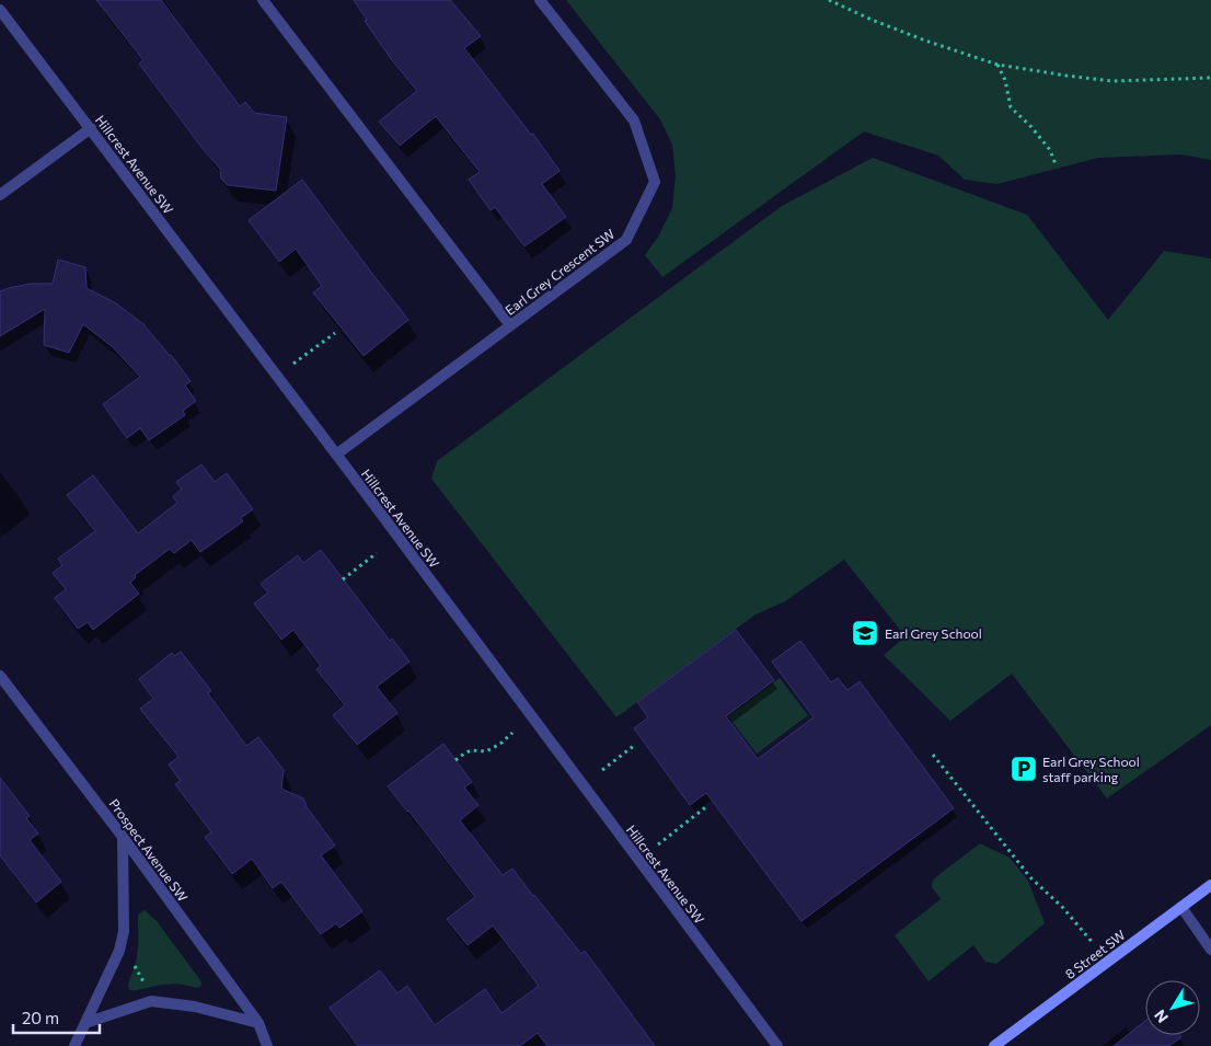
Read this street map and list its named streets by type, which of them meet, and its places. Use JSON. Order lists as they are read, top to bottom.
{
  "streets": {
    "street": [
      "Hillcrest Avenue SW",
      "Earl Grey Crescent SW",
      "Prospect Avenue SW",
      "8 Street SW"
    ]
  },
  "crossings": [
    ["Hillcrest Avenue SW", "Earl Grey Crescent SW"]
  ],
  "places": {
    "school or university": ["Earl Grey School"],
    "parking": ["Earl Grey School staff parking"]
  },
  "scale_bar": "20 m",
  "north": "bottom left"
}
